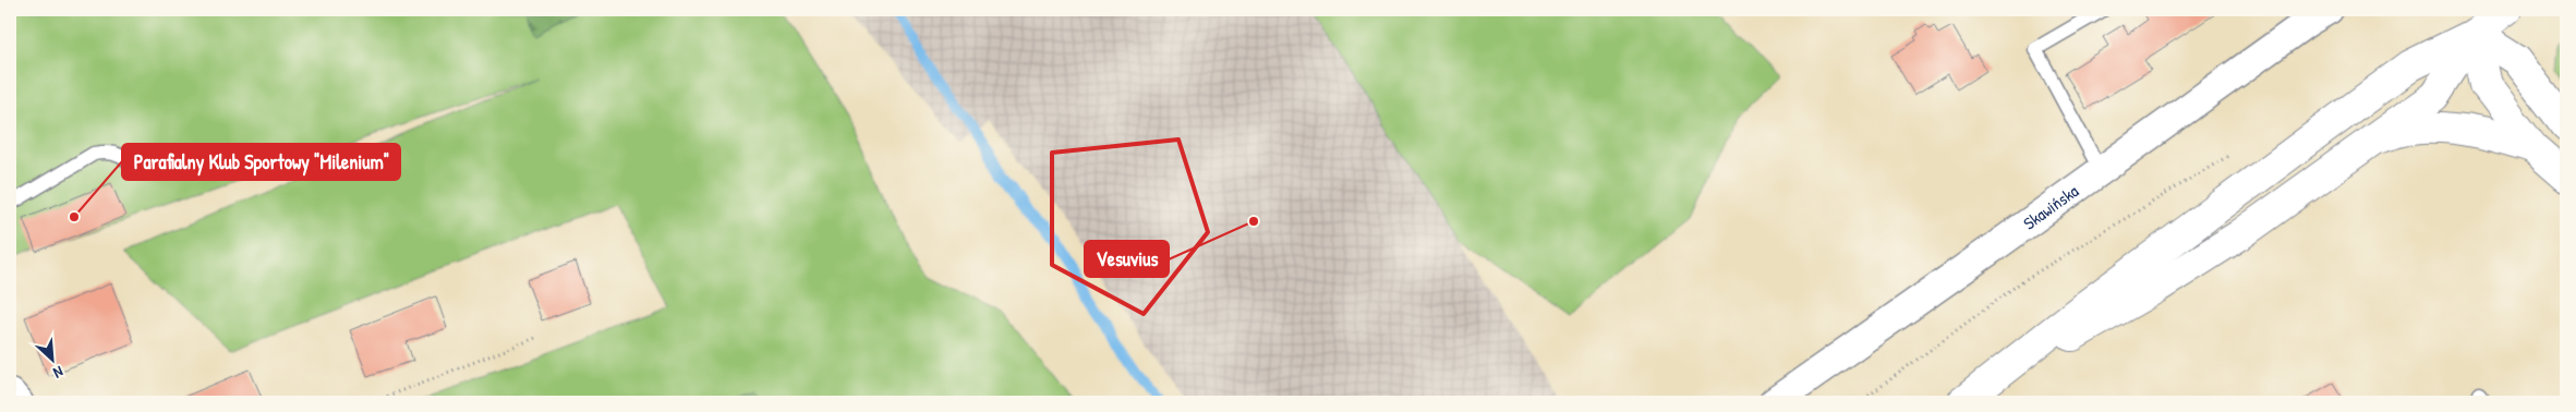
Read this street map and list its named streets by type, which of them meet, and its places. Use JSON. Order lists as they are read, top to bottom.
{
  "streets": {
    "street": ["Skawińska"]
  },
  "places": ["Parafialny Klub Sportowy \"Milenium\"", "Vesuvius"],
  "north": "bottom right"
}
